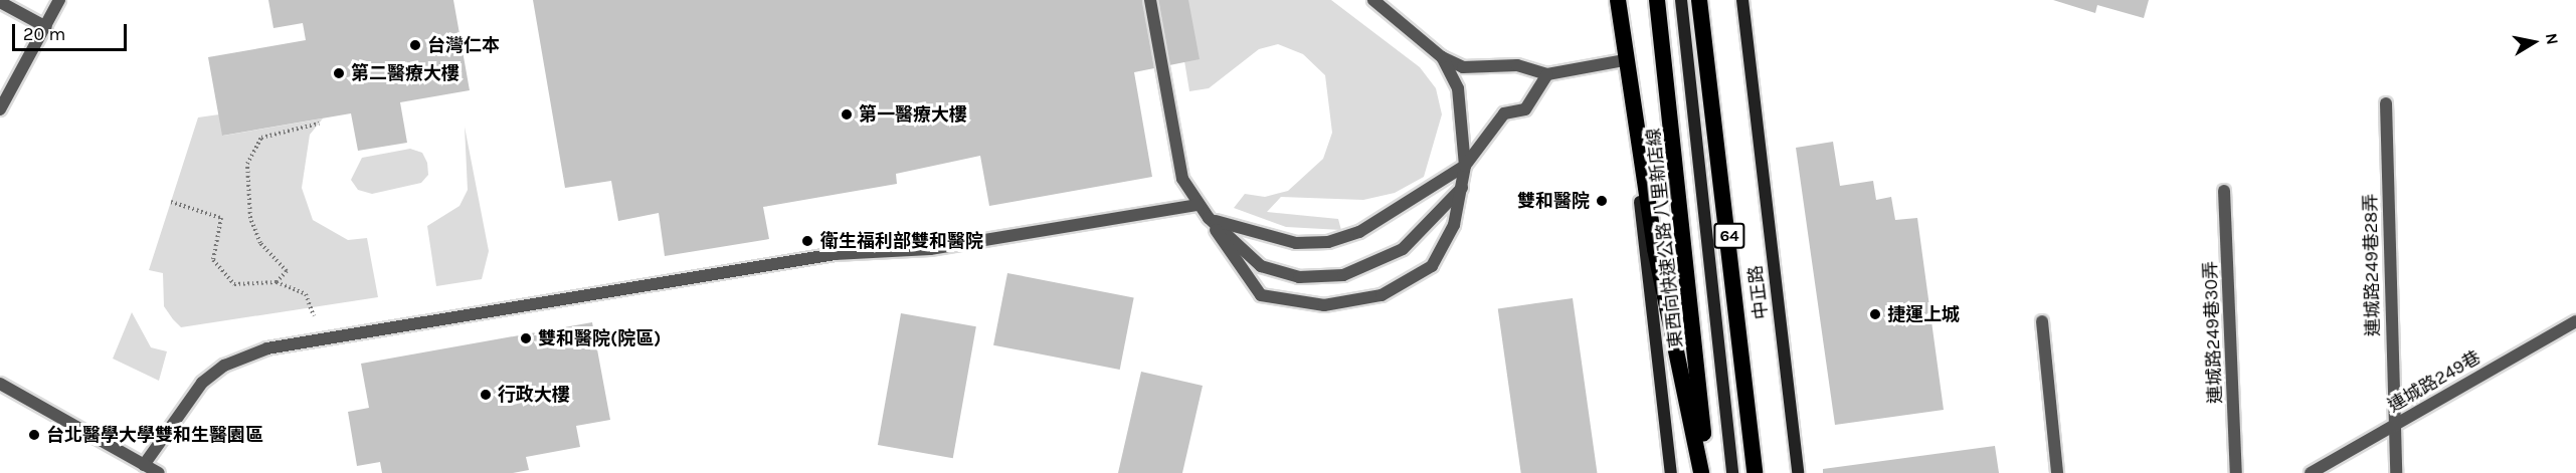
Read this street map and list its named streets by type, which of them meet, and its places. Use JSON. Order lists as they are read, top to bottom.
{
  "streets": {
    "highway": ["64", "東西向快速公路 八里新店線"],
    "main road": ["中正路"],
    "street": ["連城路249巷28弄", "連城路249巷30弄", "連城路249巷"]
  },
  "crossings": [
    ["連城路249巷28弄", "連城路249巷"]
  ],
  "places": [
    "台灣仁本",
    "第二醫療大樓",
    "第一醫療大樓",
    "雙和醫院",
    "衛生福利部雙和醫院",
    "捷運上城",
    "雙和醫院(院區)",
    "行政大樓",
    "台北醫學大學雙和生醫園區"
  ],
  "scale_bar": "20 m",
  "north": "right"
}
